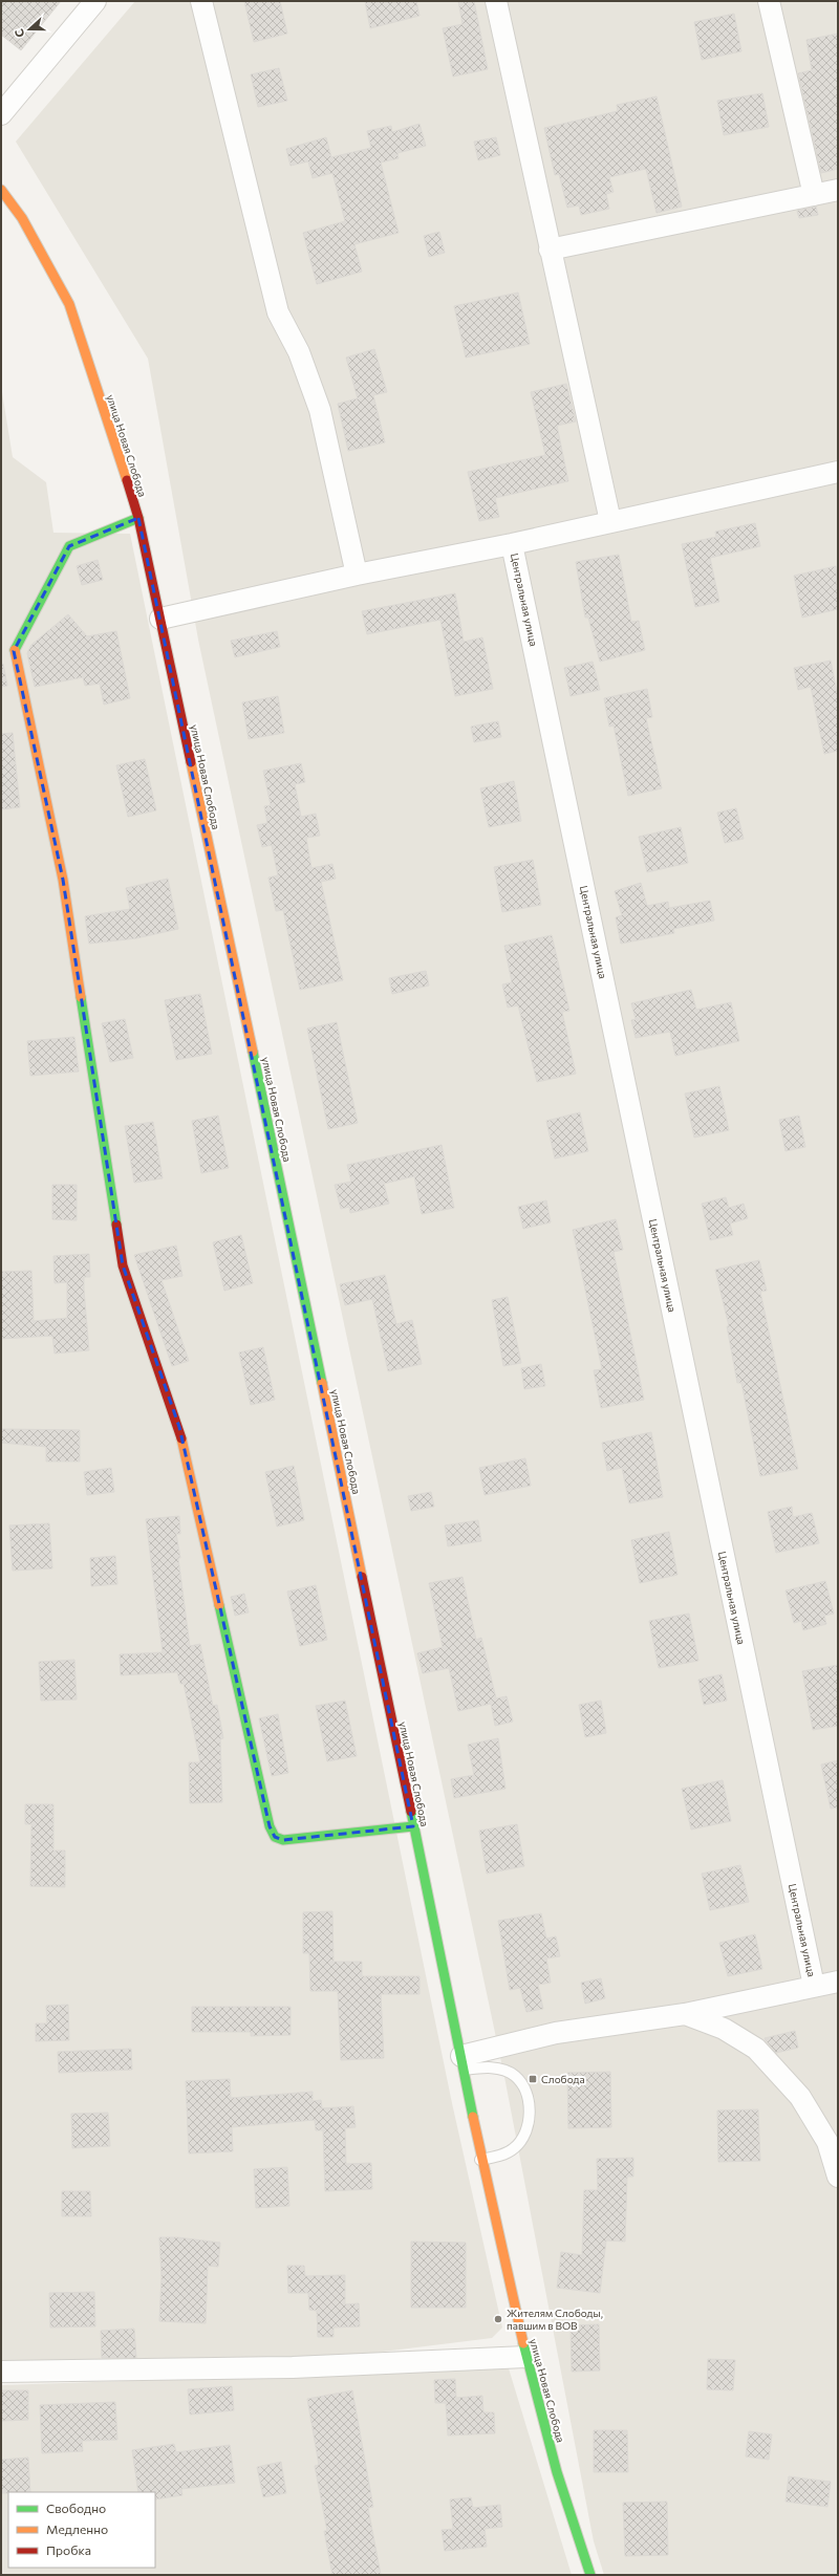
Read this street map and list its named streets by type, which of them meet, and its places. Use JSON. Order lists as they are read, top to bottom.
{
  "streets": {
    "street": ["улица Новая Слобода", "Центральная улица"]
  },
  "places": {
    "transit": ["Слобода"],
    "other": ["Жителям Слободы, павшим в ВОВ"]
  },
  "legend": ["Свободно", "Медленно", "Пробка"],
  "north": "left"
}
